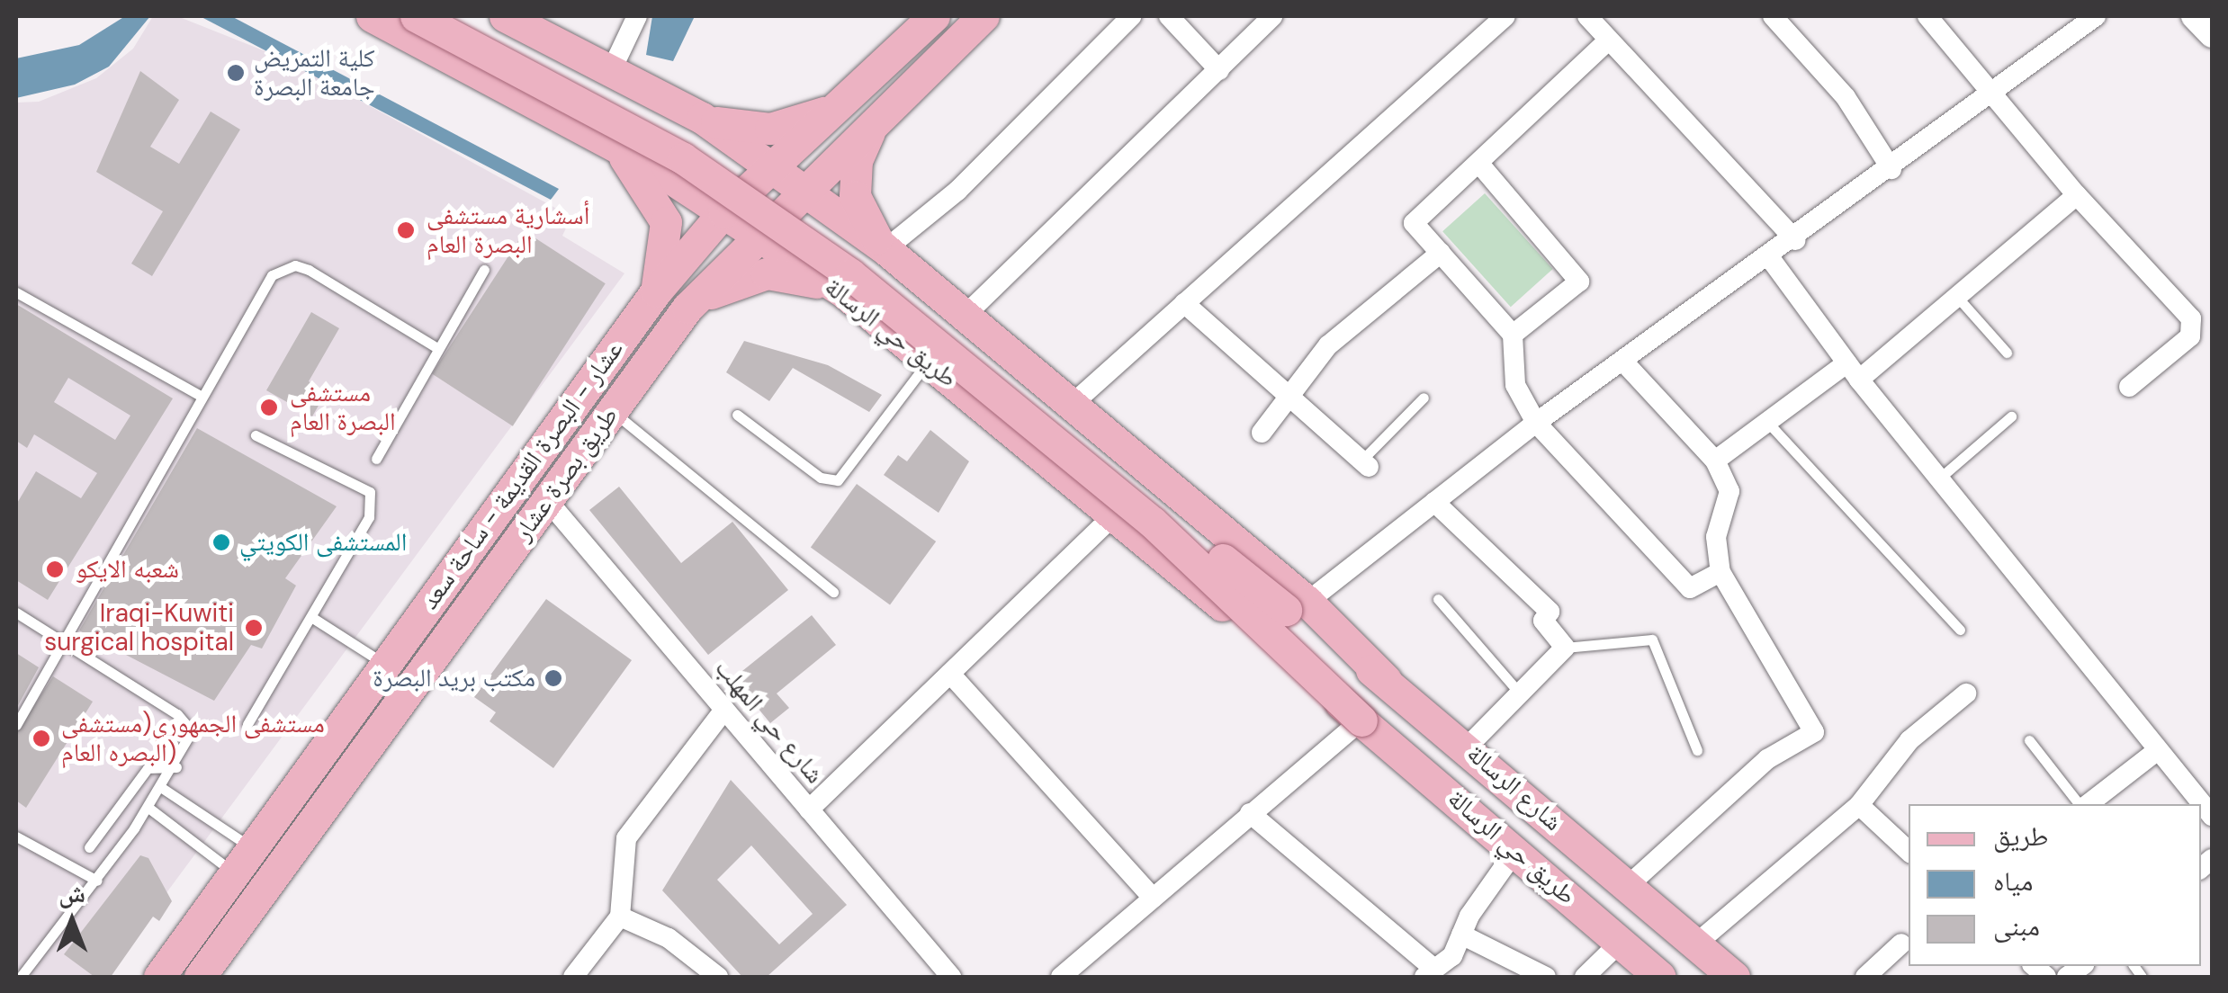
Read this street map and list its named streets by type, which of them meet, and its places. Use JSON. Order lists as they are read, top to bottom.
{
  "streets": {
    "main road": [
      "طريق حي الرسالة",
      "طريق بصرة عشار",
      "عشار - البصرة القديمة - ساحة سعد",
      "شارع الرسالة"
    ],
    "street": ["شارع حي المهلب"]
  },
  "crossings": [
    ["طريق حي الرسالة", "طريق بصرة عشار"],
    ["طريق حي الرسالة", "عشار - البصرة القديمة - ساحة سعد"],
    ["طريق حي الرسالة", "شارع الرسالة"],
    ["طريق بصرة عشار", "شارع حي المهلب"]
  ],
  "places": [
    "كلية التمريض جامعة البصرة",
    "أسشارية مستشفى البصرة العام",
    "مستشفى البصرة العام",
    "المستشفى الكويتي",
    "شعبه الايكو",
    "Iraqi-Kuwiti surgical hospital",
    "مكتب بريد البصرة",
    "مستشفى الجمهوري(مستشفى البصره العام)"
  ],
  "legend": ["طريق", "مياه", "مبنى"],
  "north": "top"
}
